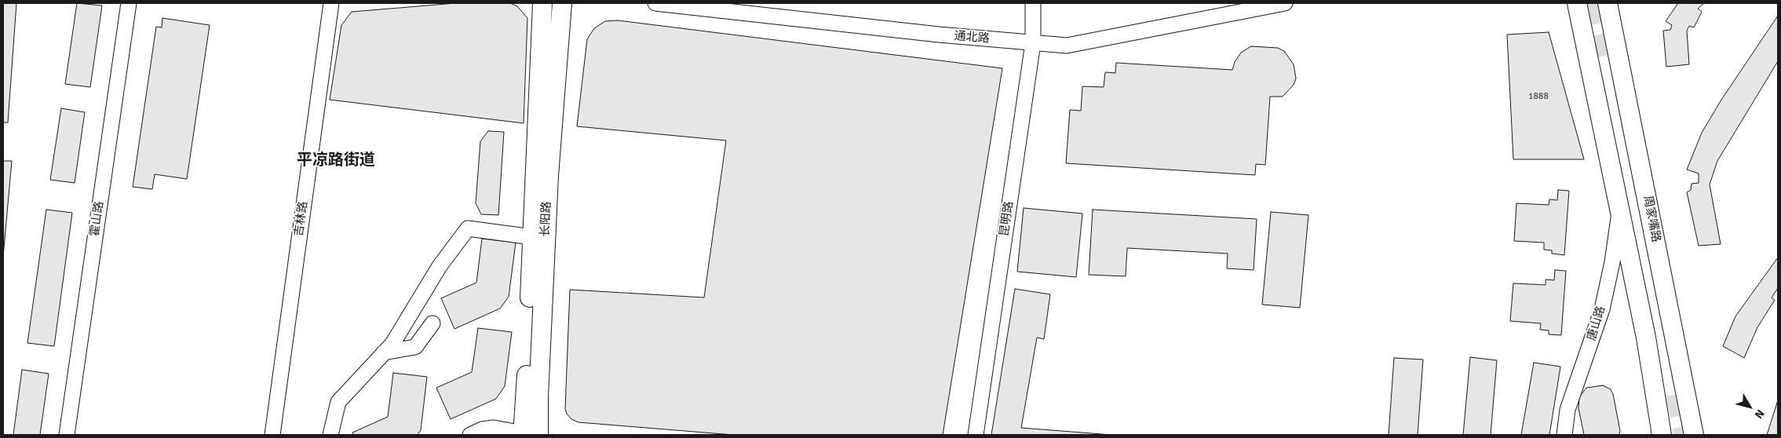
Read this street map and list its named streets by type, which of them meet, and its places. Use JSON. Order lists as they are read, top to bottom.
{
  "streets": {
    "main road": ["长阳路", "周家嘴路"],
    "street": [
      "通北路",
      "霍山路",
      "吉林路",
      "昆明路",
      "唐山路"
    ]
  },
  "crossings": [
    ["通北路", "昆明路"]
  ],
  "districts": ["平凉路街道"],
  "house_numbers": ["1888"],
  "north": "bottom right"
}
